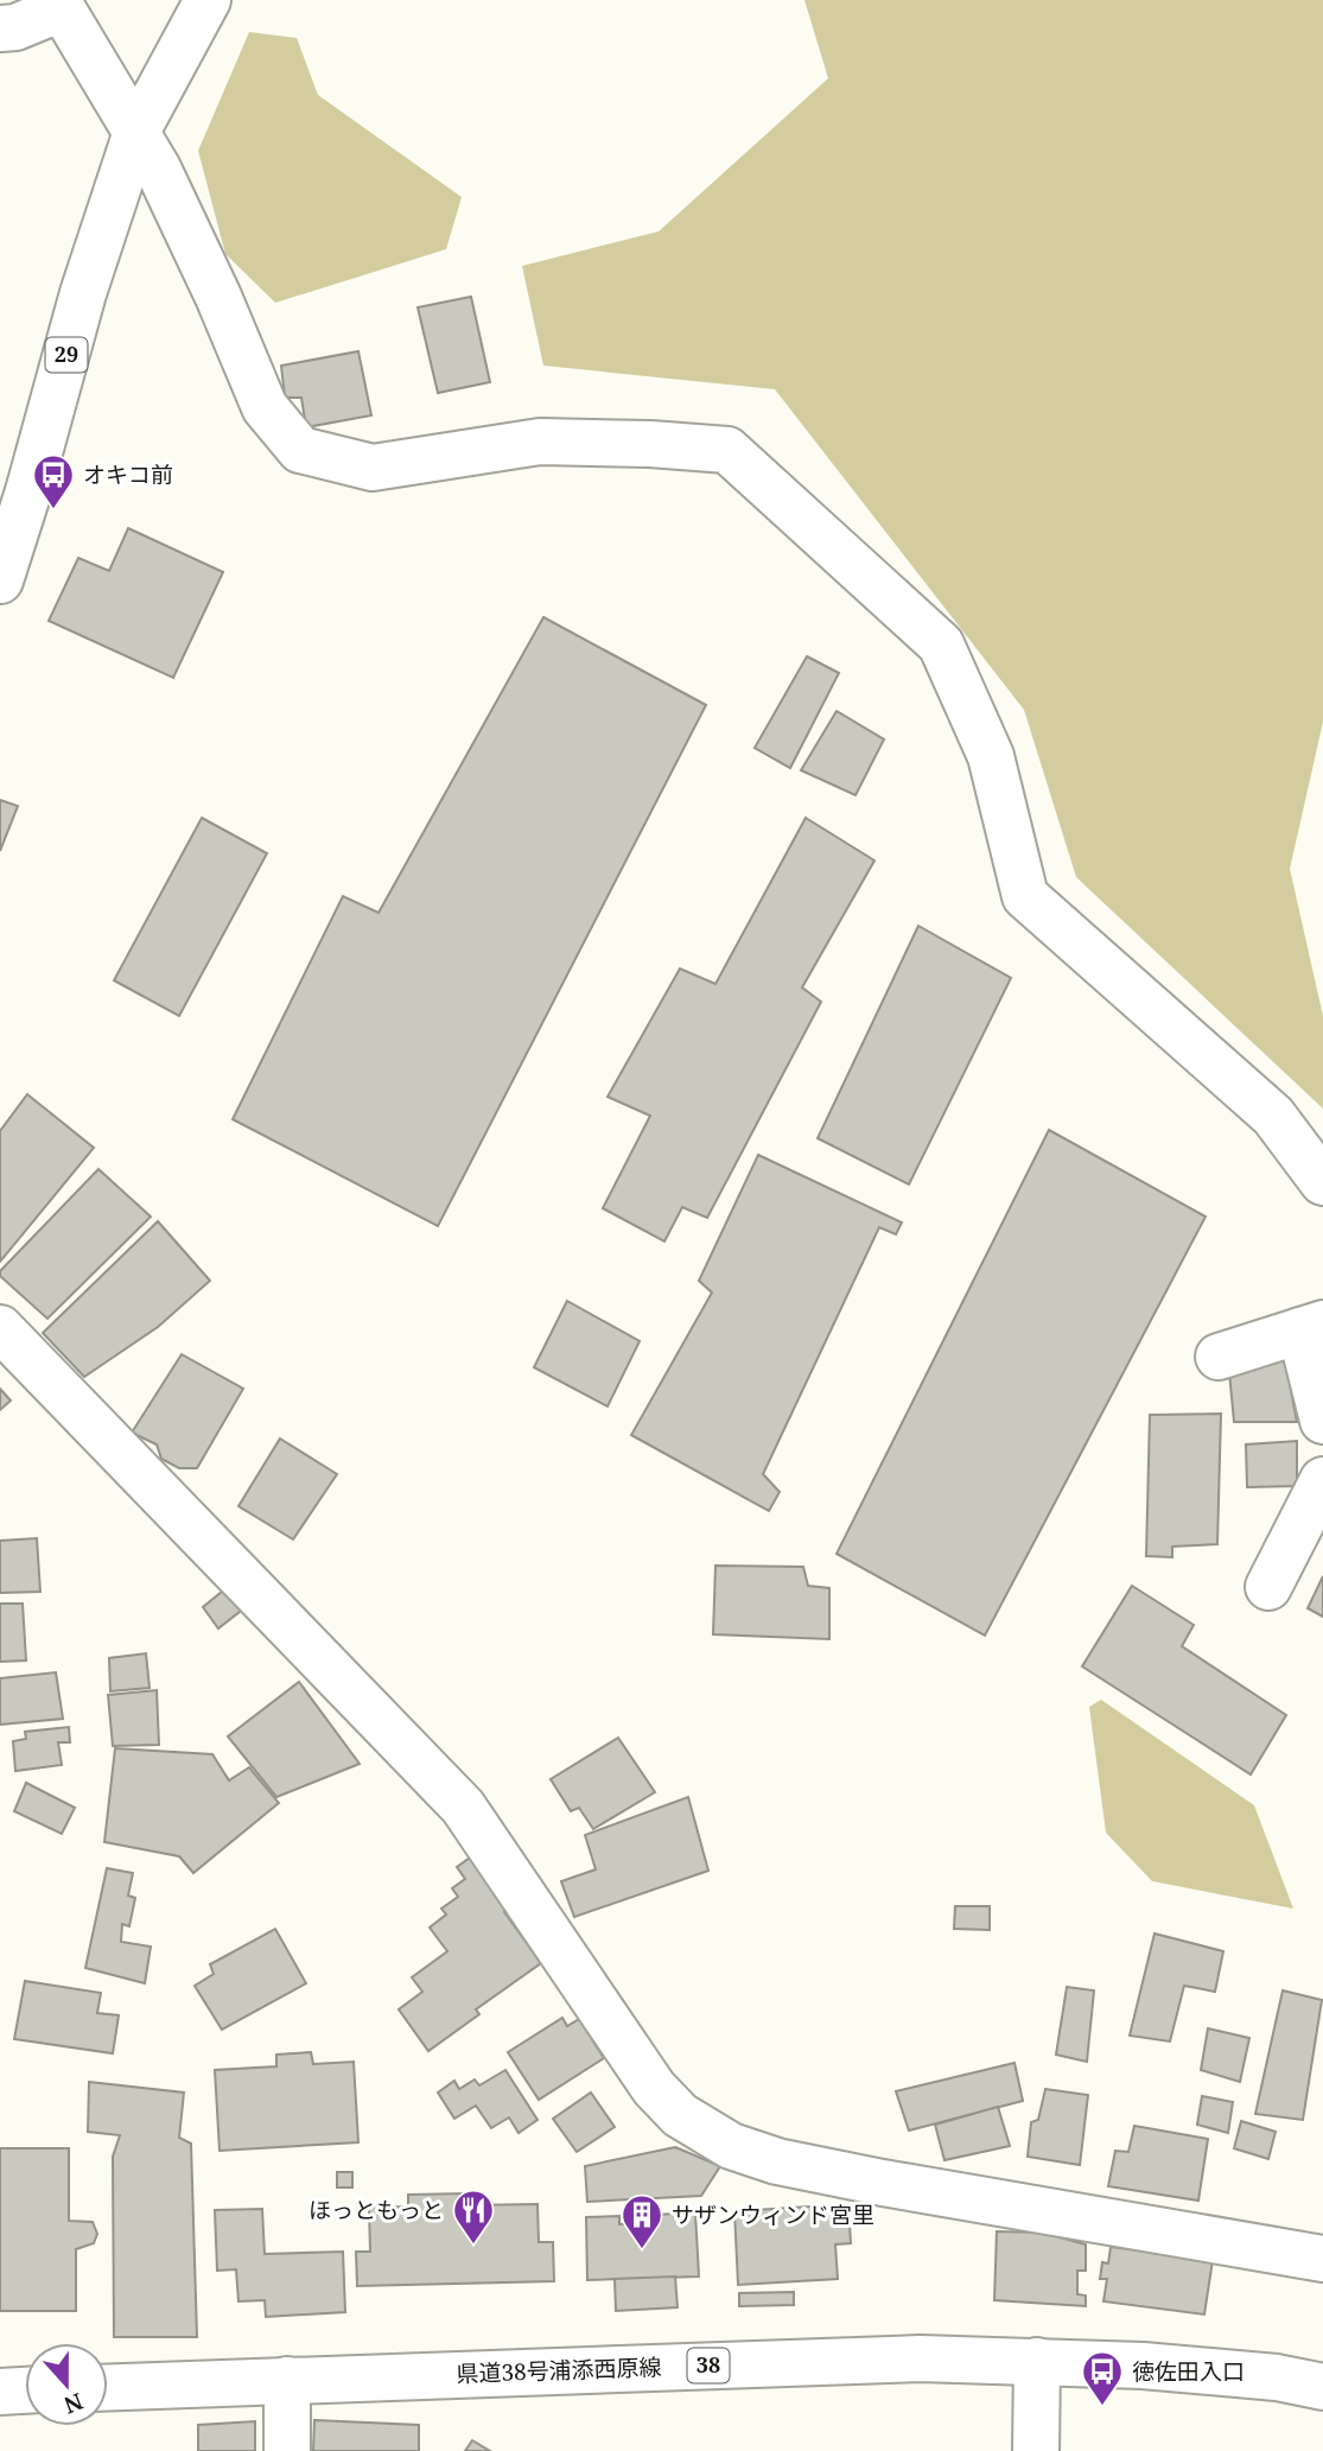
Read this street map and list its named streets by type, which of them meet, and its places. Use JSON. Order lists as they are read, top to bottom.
{
  "streets": {
    "street": ["29", "38", "県道38号浦添西原線"]
  },
  "places": {
    "bus stop": ["オキコ前", "徳佐田入口"],
    "restaurant": ["ほっともっと"],
    "building": ["サザンウィンド宮里"]
  },
  "north": "bottom"
}
